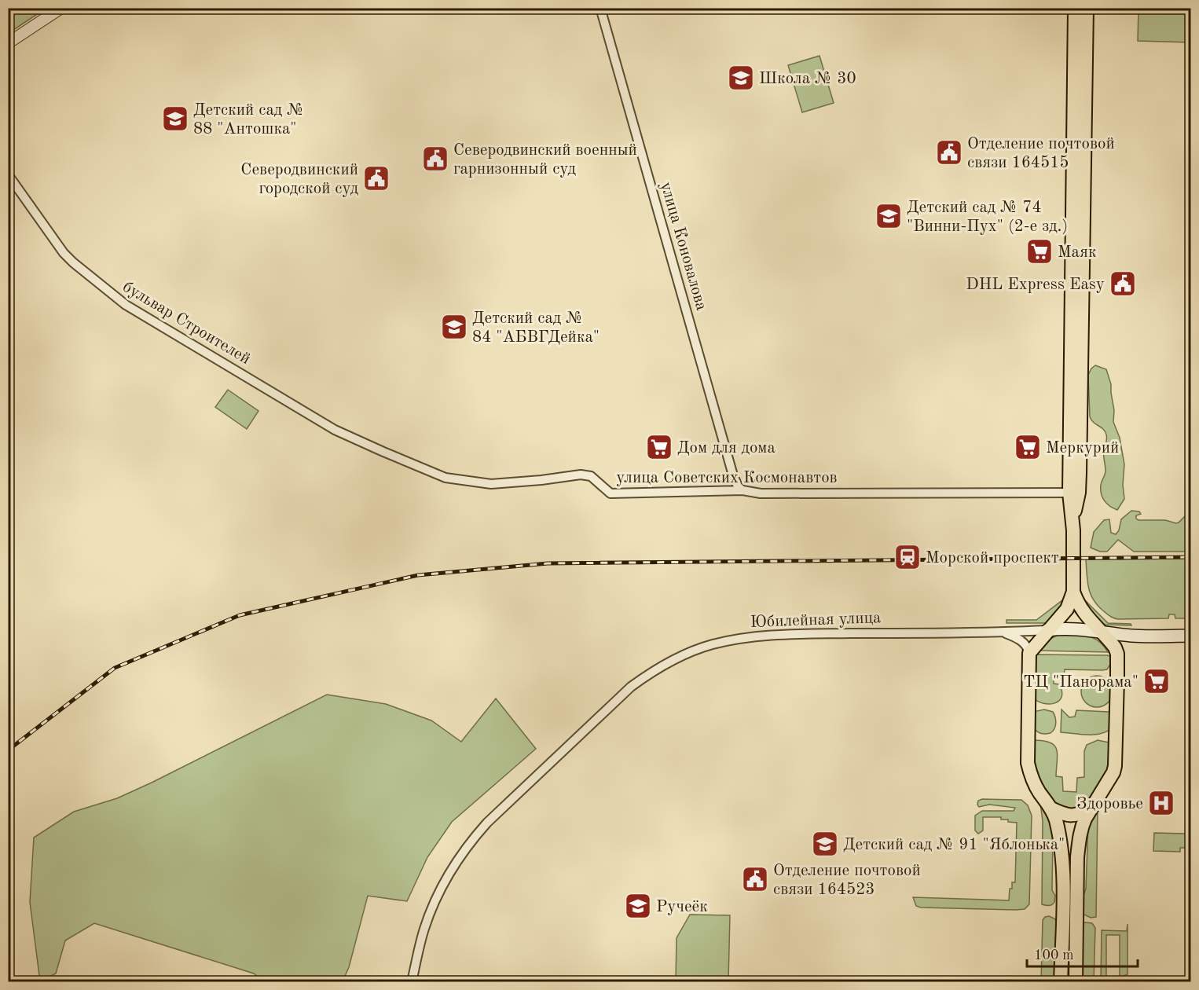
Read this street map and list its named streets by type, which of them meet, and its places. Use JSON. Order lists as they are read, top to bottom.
{
  "streets": {
    "main road": ["Юбилейная улица"],
    "street": ["улица Коновалова", "бульвар Строителей", "улица Советских Космонавтов"]
  },
  "crossings": [
    ["улица Коновалова", "улица Советских Космонавтов"],
    ["бульвар Строителей", "улица Советских Космонавтов"]
  ],
  "places": {
    "school or university": [
      "Школа № 30",
      "Детский сад № 88 \"Антошка\"",
      "Детский сад № 74 \"Винни-Пух\" (2-е зд.)",
      "Детский сад № 84 \"АБВГДейка\"",
      "Детский сад № 91 \"Яблонька\"",
      "Ручеёк"
    ],
    "public building": [
      "Отделение почтовой связи 164515",
      "Северодвинский военный гарнизонный суд",
      "Северодвинский городской суд",
      "DHL Express Easy",
      "Отделение почтовой связи 164523"
    ],
    "supermarket": [
      "Маяк",
      "Дом для дома",
      "Меркурий",
      "ТЦ \"Панорама\""
    ],
    "station": ["Морской проспект"],
    "hospital": ["Здоровье"]
  },
  "scale_bar": "100 m"
}
